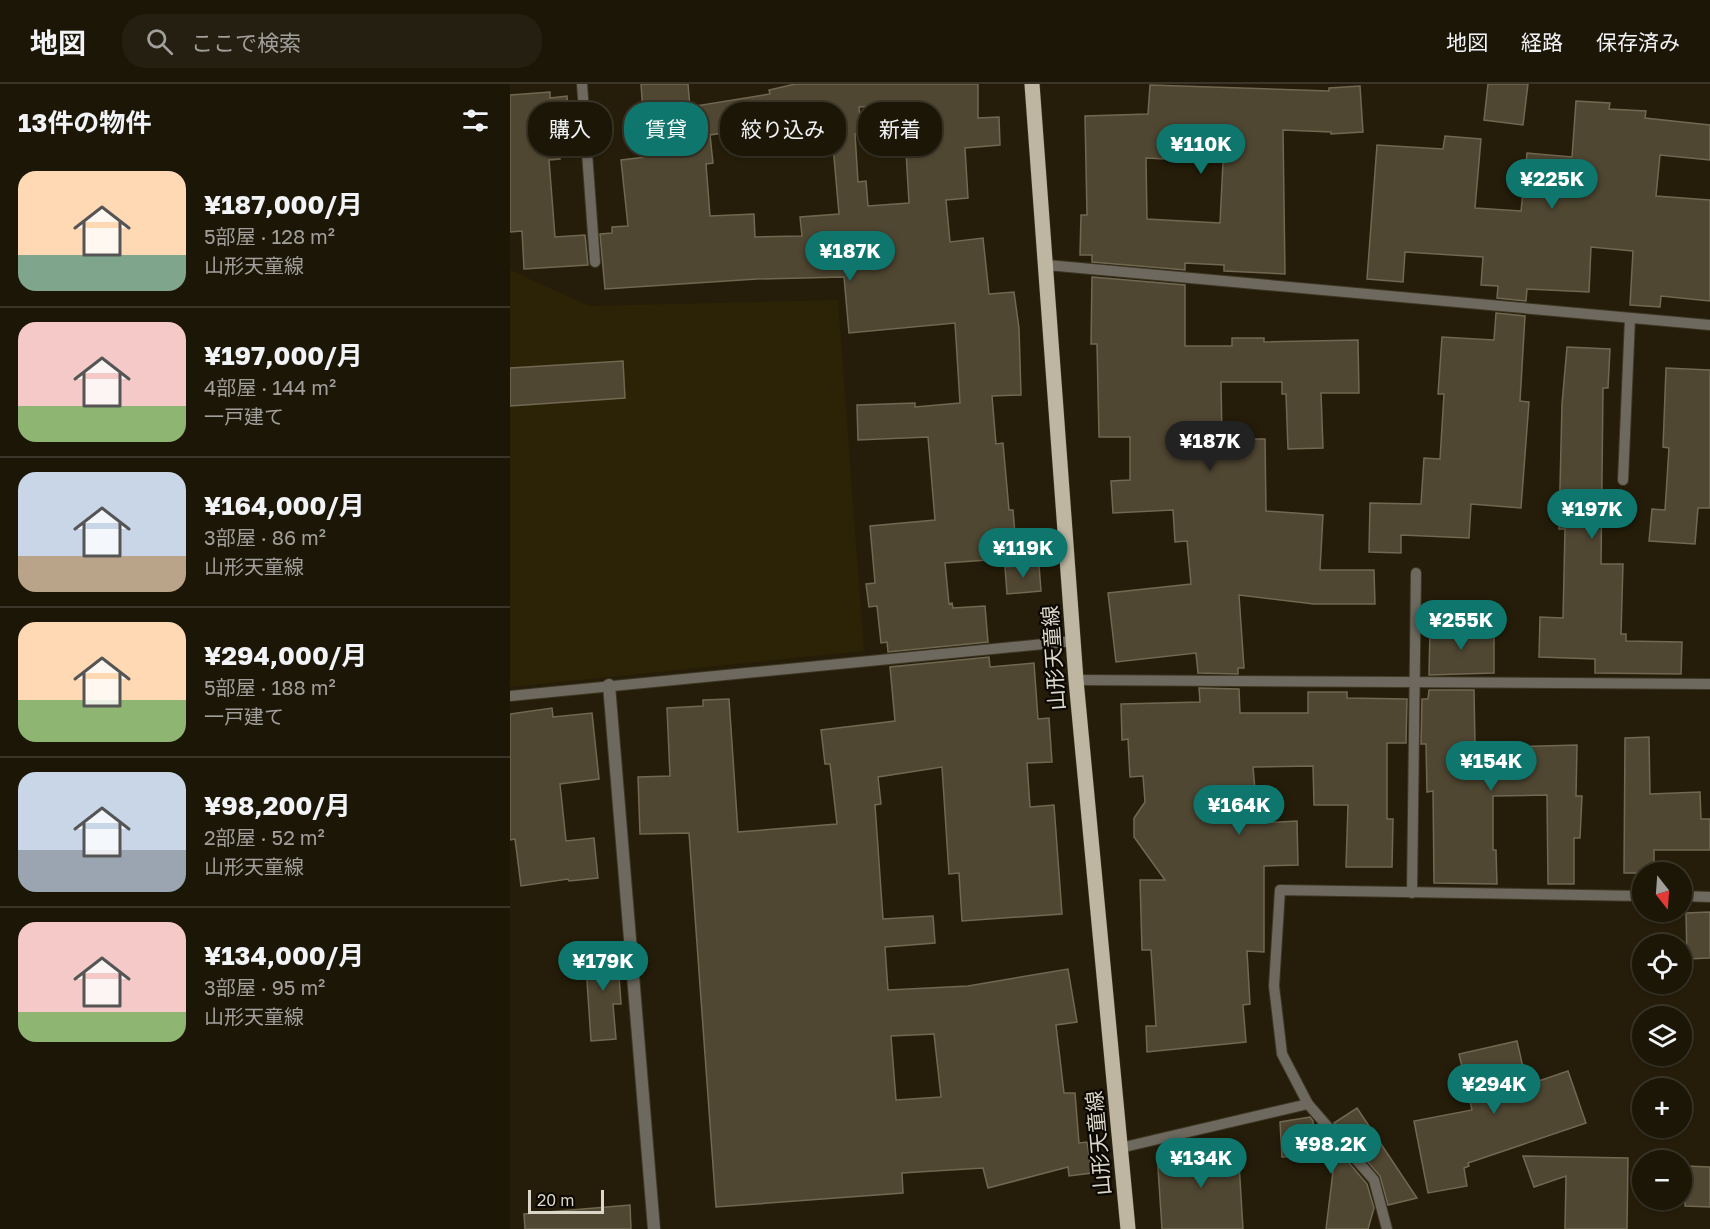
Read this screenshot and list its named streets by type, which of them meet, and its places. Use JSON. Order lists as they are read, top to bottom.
{
  "streets": {
    "main road": ["山形天童線"]
  },
  "scale_bar": "20 m",
  "north": "bottom",
  "page": {
    "header": "地図",
    "search": "ここで検索",
    "nav": ["地図", "経路", "保存済み"],
    "heading": "13件の物件",
    "chip": [
      "購入",
      "賃貸",
      "絞り込み",
      "新着"
    ],
    "price": [
      "¥110K",
      "¥225K",
      "¥187K",
      "¥187K",
      "¥197K",
      "¥119K",
      "¥255K",
      "¥154K",
      "¥164K",
      "¥179K",
      "¥294K",
      "¥98.2K",
      "¥134K"
    ],
    "list": [
      {
        "name": "¥187,000/月",
        "note": "5部屋 · 128 m² · 山形天童線"
      },
      {
        "name": "¥197,000/月",
        "note": "4部屋 · 144 m² · 一戸建て"
      },
      {
        "name": "¥164,000/月",
        "note": "3部屋 · 86 m² · 山形天童線"
      },
      {
        "name": "¥294,000/月",
        "note": "5部屋 · 188 m² · 一戸建て"
      },
      {
        "name": "¥98,200/月",
        "note": "2部屋 · 52 m² · 山形天童線"
      },
      {
        "name": "¥134,000/月",
        "note": "3部屋 · 95 m² · 山形天童線"
      }
    ],
    "map_buttons": ["+", "−"],
    "scale": "20 m"
  }
}
